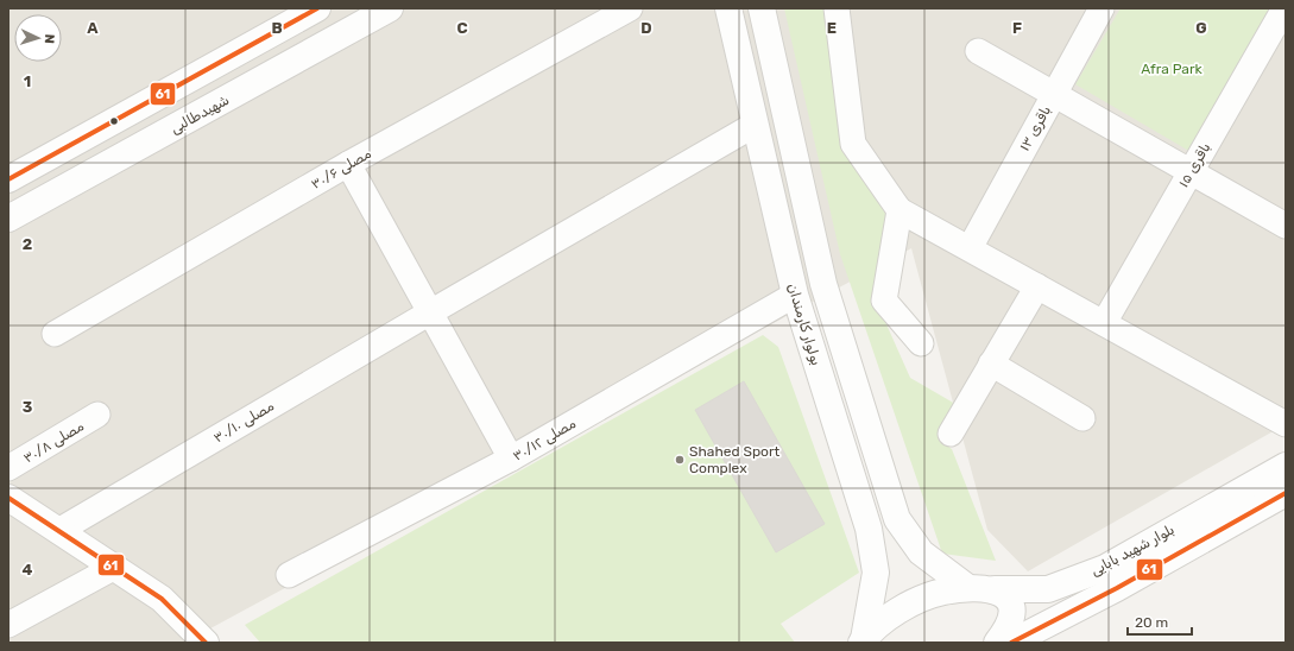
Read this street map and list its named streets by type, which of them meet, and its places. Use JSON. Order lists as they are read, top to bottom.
{
  "streets": {
    "street": [
      "شهیدطالبی",
      "باقری ۱۳",
      "باقری ۱۵",
      "مصلی ۳۰/۶",
      "بولوار کارمندان",
      "مصلی ۳۰/۱۰",
      "مصلی ۳۰/۱۲",
      "مصلی ۳۰/۸",
      "بلوار شهید بابایی"
    ]
  },
  "crossings": [
    ["بولوار کارمندان", "مصلی ۳۰/۱۰"],
    ["بولوار کارمندان", "مصلی ۳۰/۱۲"],
    ["بولوار کارمندان", "بلوار شهید بابایی"]
  ],
  "parks": ["Afra Park"],
  "places": ["Shahed Sport Complex"],
  "lines": ["transit line 61"],
  "scale_bar": "20 m",
  "north": "right",
  "grid": {
    "columns": [
      "A",
      "B",
      "C",
      "D",
      "E",
      "F",
      "G"
    ],
    "rows": [
      "1",
      "2",
      "3",
      "4"
    ]
  }
}
